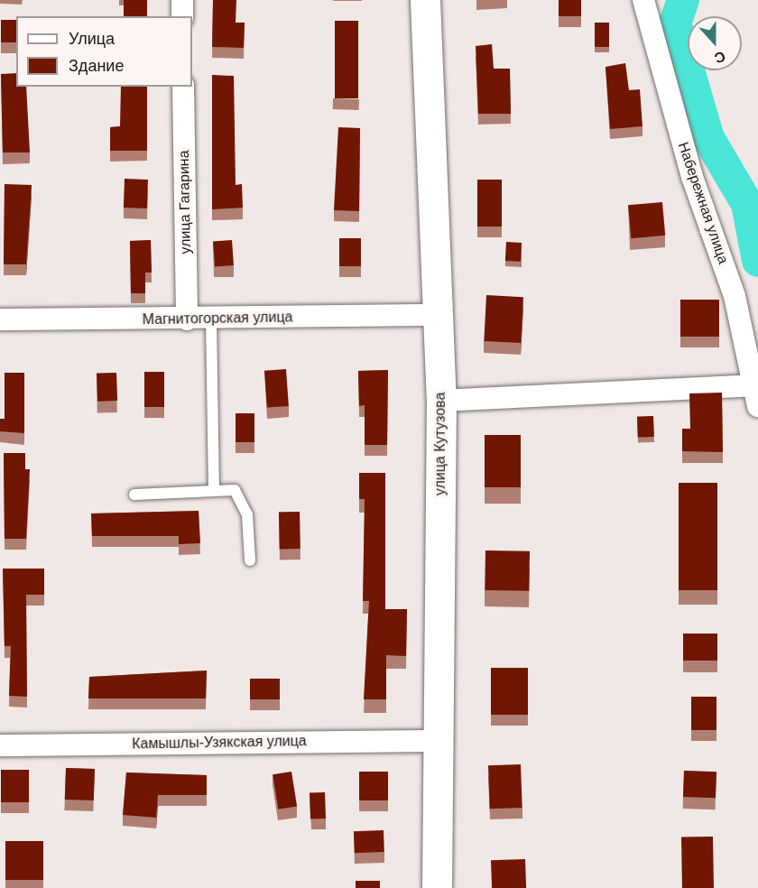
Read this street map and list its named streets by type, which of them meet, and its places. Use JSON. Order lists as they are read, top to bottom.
{
  "streets": {
    "main road": ["улица Кутузова"],
    "street": [
      "улица Гагарина",
      "Набережная улица",
      "Магнитогорская улица",
      "Камышлы-Узякская улица"
    ]
  },
  "crossings": [
    ["улица Гагарина", "Магнитогорская улица"],
    ["Магнитогорская улица", "улица Кутузова"],
    ["улица Кутузова", "Камышлы-Узякская улица"]
  ],
  "legend": ["Улица", "Здание"],
  "north": "bottom"
}
